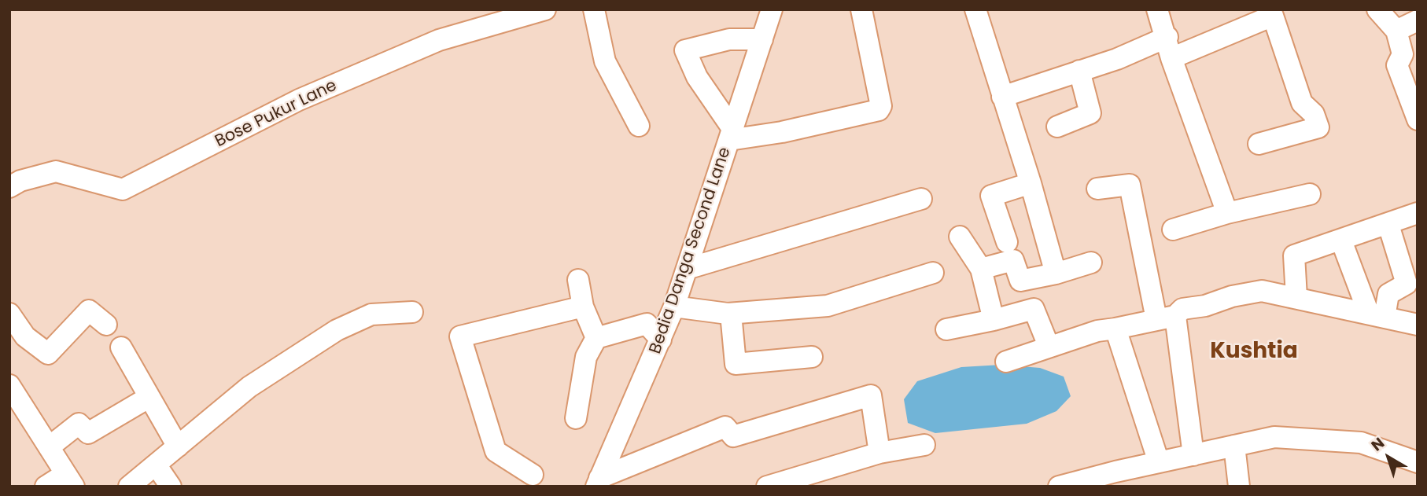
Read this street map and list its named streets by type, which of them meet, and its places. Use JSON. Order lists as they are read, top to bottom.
{
  "streets": {
    "street": ["Bose Pukur Lane", "Bedia Danga Second Lane"]
  },
  "districts": ["Kushtia"],
  "north": "top left"
}
